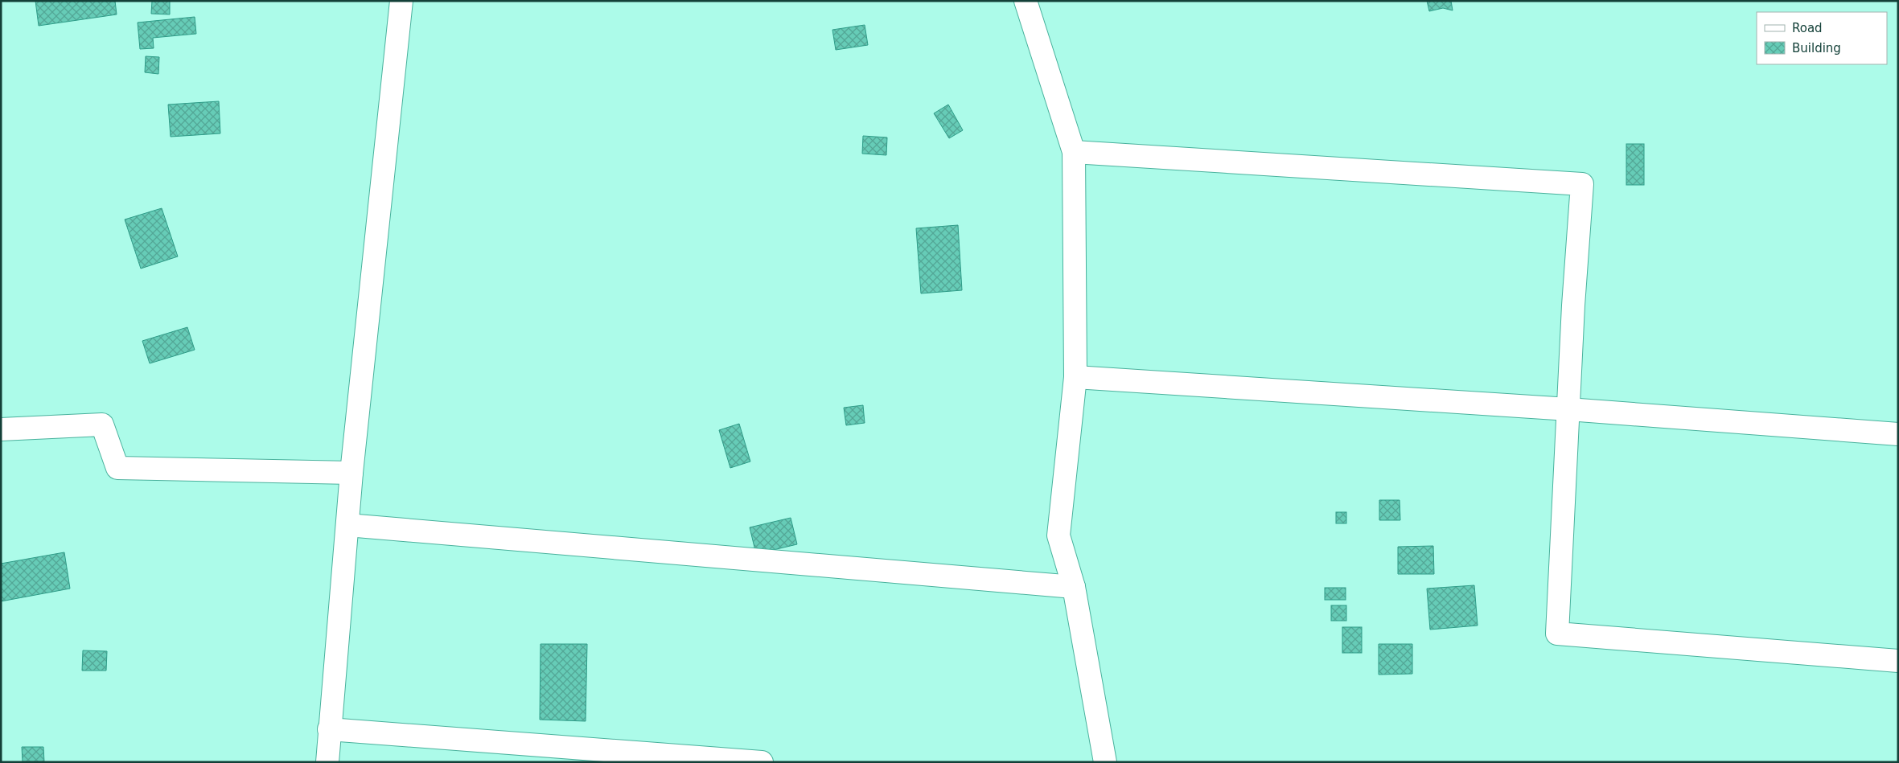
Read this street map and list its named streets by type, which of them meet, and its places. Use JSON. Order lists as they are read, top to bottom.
{
  "legend": ["Road", "Building"]
}
